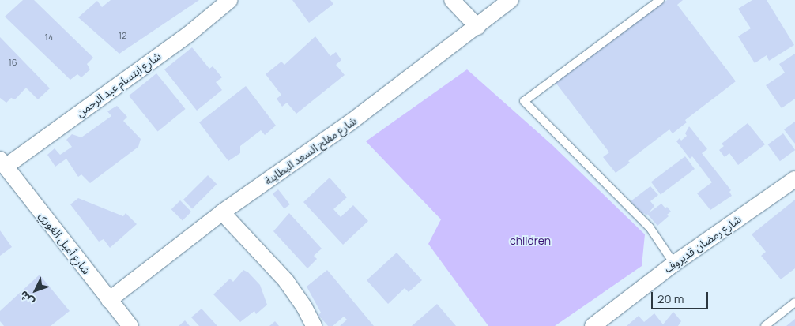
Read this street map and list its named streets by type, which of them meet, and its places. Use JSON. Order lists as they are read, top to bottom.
{
  "streets": {
    "street": [
      "شارع ابتسام عبد الرحمن",
      "شارع مفلح السعد البطاينة",
      "شارع أميل الغوري",
      "شارع رمضان قديروف"
    ]
  },
  "crossings": [
    ["شارع ابتسام عبد الرحمن", "شارع أميل الغوري"],
    ["شارع مفلح السعد البطاينة", "شارع أميل الغوري"]
  ],
  "parks": ["children"],
  "house_numbers": ["12", "14", "16"],
  "scale_bar": "20 m",
  "north": "bottom left"
}
